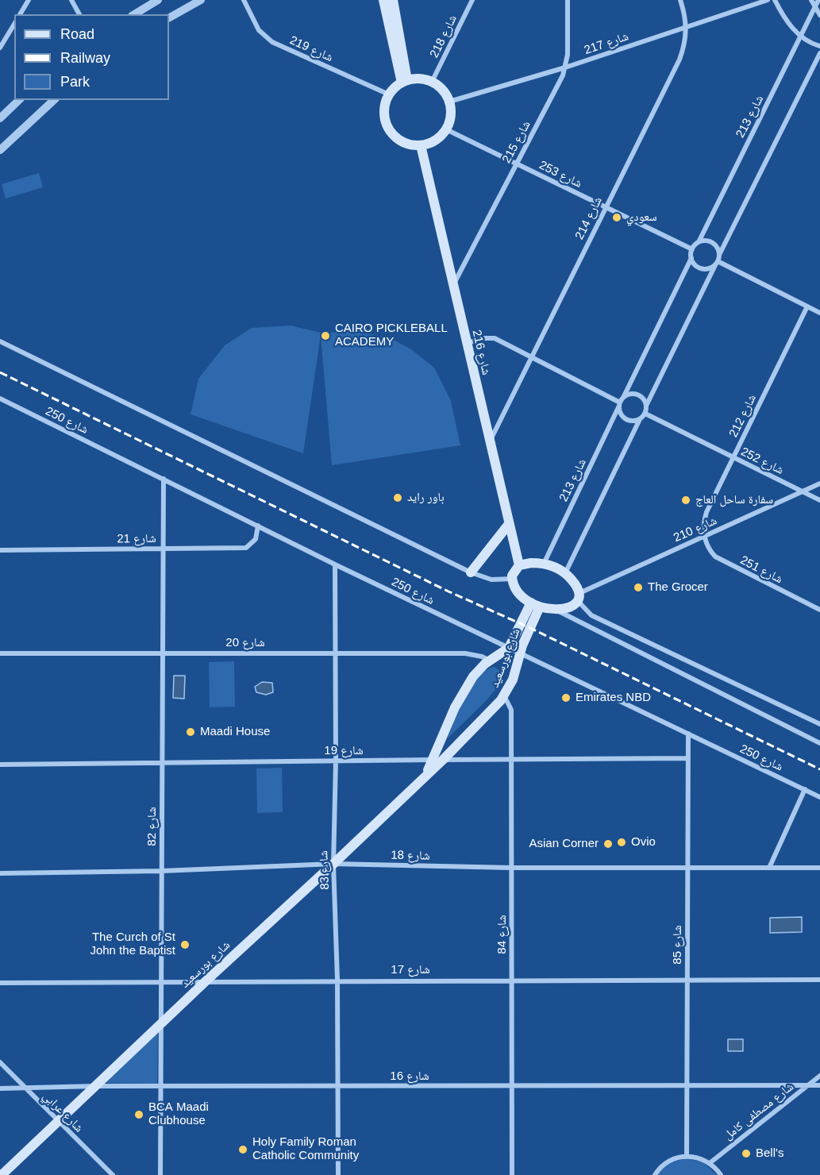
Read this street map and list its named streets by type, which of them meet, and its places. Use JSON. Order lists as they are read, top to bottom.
{
  "streets": {
    "main road": ["شارع 216", "شارع بورسعيد"],
    "street": [
      "شارع 218",
      "شارع 217",
      "شارع 219",
      "شارع 213",
      "شارع 215",
      "شارع 253",
      "شارع 214",
      "شارع 212",
      "شارع 250",
      "شارع 252",
      "شارع 210",
      "شارع 21",
      "شارع 251",
      "شارع 20",
      "شارع 19",
      "شارع 82",
      "شارع 18",
      "شارع 83",
      "شارع 84",
      "شارع 85",
      "شارع 17",
      "شارع 16",
      "شارع مصطفى كامل",
      "شارع عرابي"
    ]
  },
  "crossings": [
    ["شارع 218", "شارع 217"],
    ["شارع 218", "شارع 219"],
    ["شارع 218", "شارع 253"],
    ["شارع 218", "شارع 216"],
    ["شارع 217", "شارع 219"],
    ["شارع 217", "شارع 215"],
    ["شارع 217", "شارع 253"],
    ["شارع 217", "شارع 214"],
    ["شارع 217", "شارع 216"],
    ["شارع 219", "شارع 253"],
    ["شارع 219", "شارع 216"],
    ["شارع 213", "شارع 253"],
    ["شارع 213", "شارع 216"],
    ["شارع 213", "شارع 252"],
    ["شارع 213", "شارع 210"],
    ["شارع 213", "شارع بورسعيد"],
    ["شارع 215", "شارع 253"],
    ["شارع 215", "شارع 216"],
    ["شارع 253", "شارع 214"],
    ["شارع 253", "شارع 216"],
    ["شارع 214", "شارع 216"],
    ["شارع 216", "شارع 210"],
    ["شارع 216", "شارع بورسعيد"],
    ["شارع 212", "شارع 252"],
    ["شارع 212", "شارع 210"],
    ["شارع 212", "شارع 251"],
    ["شارع 250", "شارع 21"],
    ["شارع 250", "شارع بورسعيد"],
    ["شارع 250", "شارع 82"],
    ["شارع 250", "شارع 83"],
    ["شارع 250", "شارع 85"],
    ["شارع 252", "شارع 210"],
    ["شارع 210", "شارع 251"],
    ["شارع 210", "شارع بورسعيد"],
    ["شارع 21", "شارع 82"],
    ["شارع 20", "شارع بورسعيد"],
    ["شارع 20", "شارع 82"],
    ["شارع 20", "شارع 83"],
    ["شارع بورسعيد", "شارع 19"],
    ["شارع بورسعيد", "شارع 82"],
    ["شارع بورسعيد", "شارع 18"],
    ["شارع بورسعيد", "شارع 83"],
    ["شارع بورسعيد", "شارع 84"],
    ["شارع بورسعيد", "شارع 17"],
    ["شارع بورسعيد", "شارع 16"],
    ["شارع بورسعيد", "شارع عرابي"],
    ["شارع 19", "شارع 82"],
    ["شارع 19", "شارع 83"],
    ["شارع 19", "شارع 84"],
    ["شارع 19", "شارع 85"],
    ["شارع 82", "شارع 18"],
    ["شارع 82", "شارع 17"],
    ["شارع 82", "شارع 16"],
    ["شارع 18", "شارع 83"],
    ["شارع 18", "شارع 84"],
    ["شارع 18", "شارع 85"],
    ["شارع 83", "شارع 17"],
    ["شارع 83", "شارع 16"],
    ["شارع 84", "شارع 17"],
    ["شارع 84", "شارع 16"],
    ["شارع 85", "شارع 17"],
    ["شارع 85", "شارع 16"],
    ["شارع 16", "شارع مصطفى كامل"],
    ["شارع 16", "شارع عرابي"]
  ],
  "places": [
    "سعودي",
    "CAIRO PICKLEBALL ACADEMY",
    "باور رايد",
    "سفارة ساحل العاج",
    "The Grocer",
    "Emirates NBD",
    "Maadi House",
    "Ovio",
    "Asian Corner",
    "The Curch of St John the Baptist",
    "BCA Maadi Clubhouse",
    "Holy Family Roman Catholic Community",
    "Bell's"
  ],
  "legend": ["Road", "Railway", "Park"]
}
